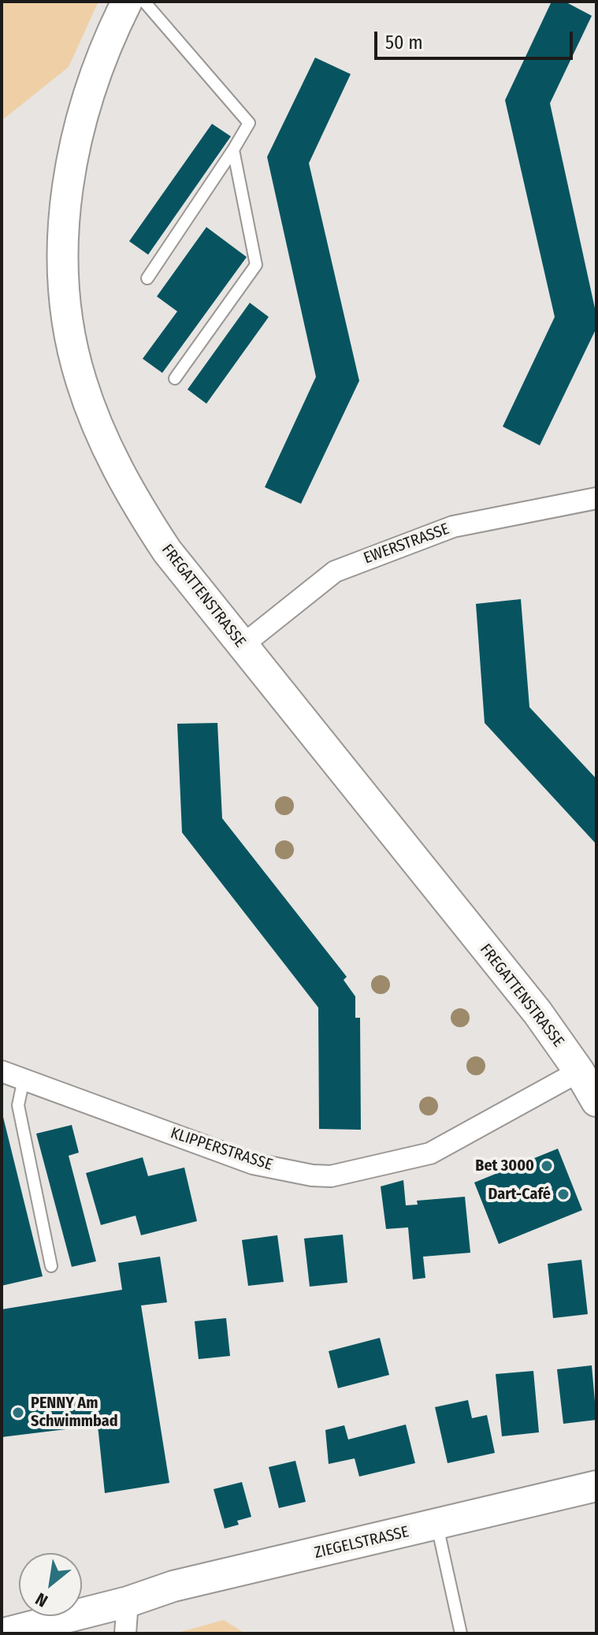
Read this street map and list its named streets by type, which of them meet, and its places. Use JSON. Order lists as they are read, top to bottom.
{
  "streets": {
    "street": [
      "EWERSTRASSE",
      "FREGATTENSTRASSE",
      "KLIPPERSTRASSE",
      "ZIEGELSTRASSE"
    ]
  },
  "crossings": [
    ["EWERSTRASSE", "FREGATTENSTRASSE"],
    ["FREGATTENSTRASSE", "KLIPPERSTRASSE"]
  ],
  "places": ["Bet 3000", "Dart-Café", "PENNY Am Schwimmbad"],
  "scale_bar": "50 m",
  "north": "bottom left"
}
